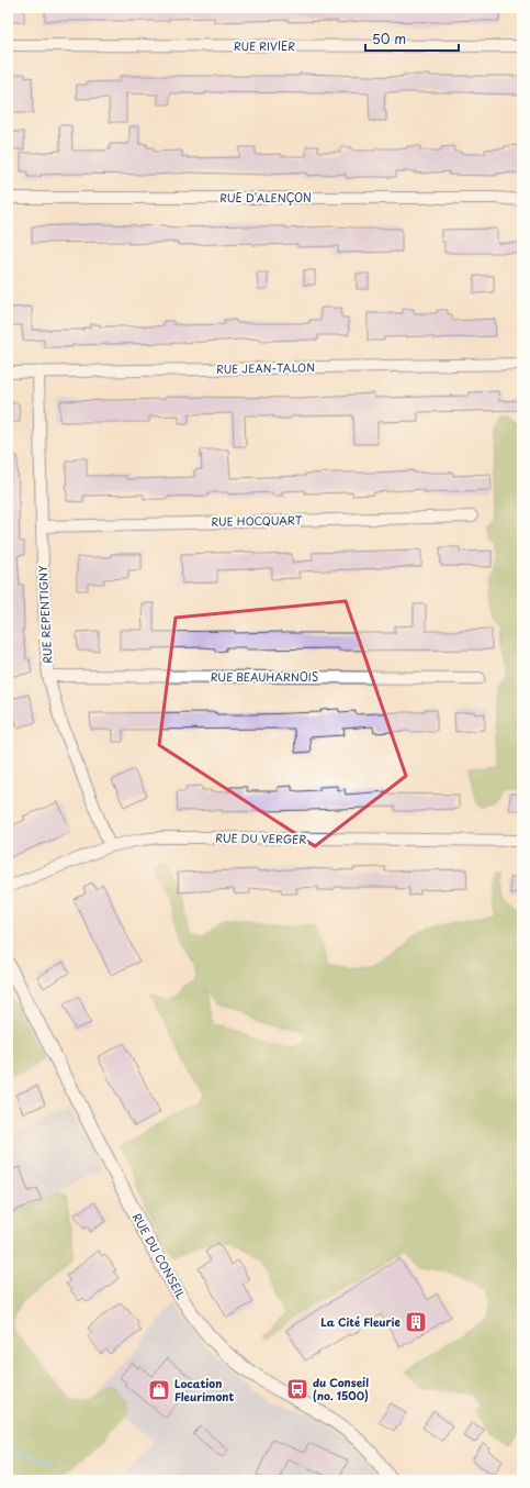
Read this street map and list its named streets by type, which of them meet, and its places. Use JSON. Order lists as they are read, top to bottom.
{
  "streets": {
    "street": [
      "RUE RIVIER",
      "RUE D'ALENÇON",
      "RUE JEAN-TALON",
      "RUE HOCQUART",
      "RUE REPENTIGNY",
      "RUE BEAUHARNOIS",
      "RUE DU VERGER",
      "RUE DU CONSEIL"
    ]
  },
  "crossings": [
    ["RUE JEAN-TALON", "RUE REPENTIGNY"],
    ["RUE HOCQUART", "RUE REPENTIGNY"],
    ["RUE REPENTIGNY", "RUE BEAUHARNOIS"],
    ["RUE REPENTIGNY", "RUE DU VERGER"]
  ],
  "places": {
    "building": ["La Cité Fleurie"],
    "bus stop": ["du Conseil (no. 1500)"],
    "shop": ["Location Fleurimont"]
  },
  "scale_bar": "50 m"
}
